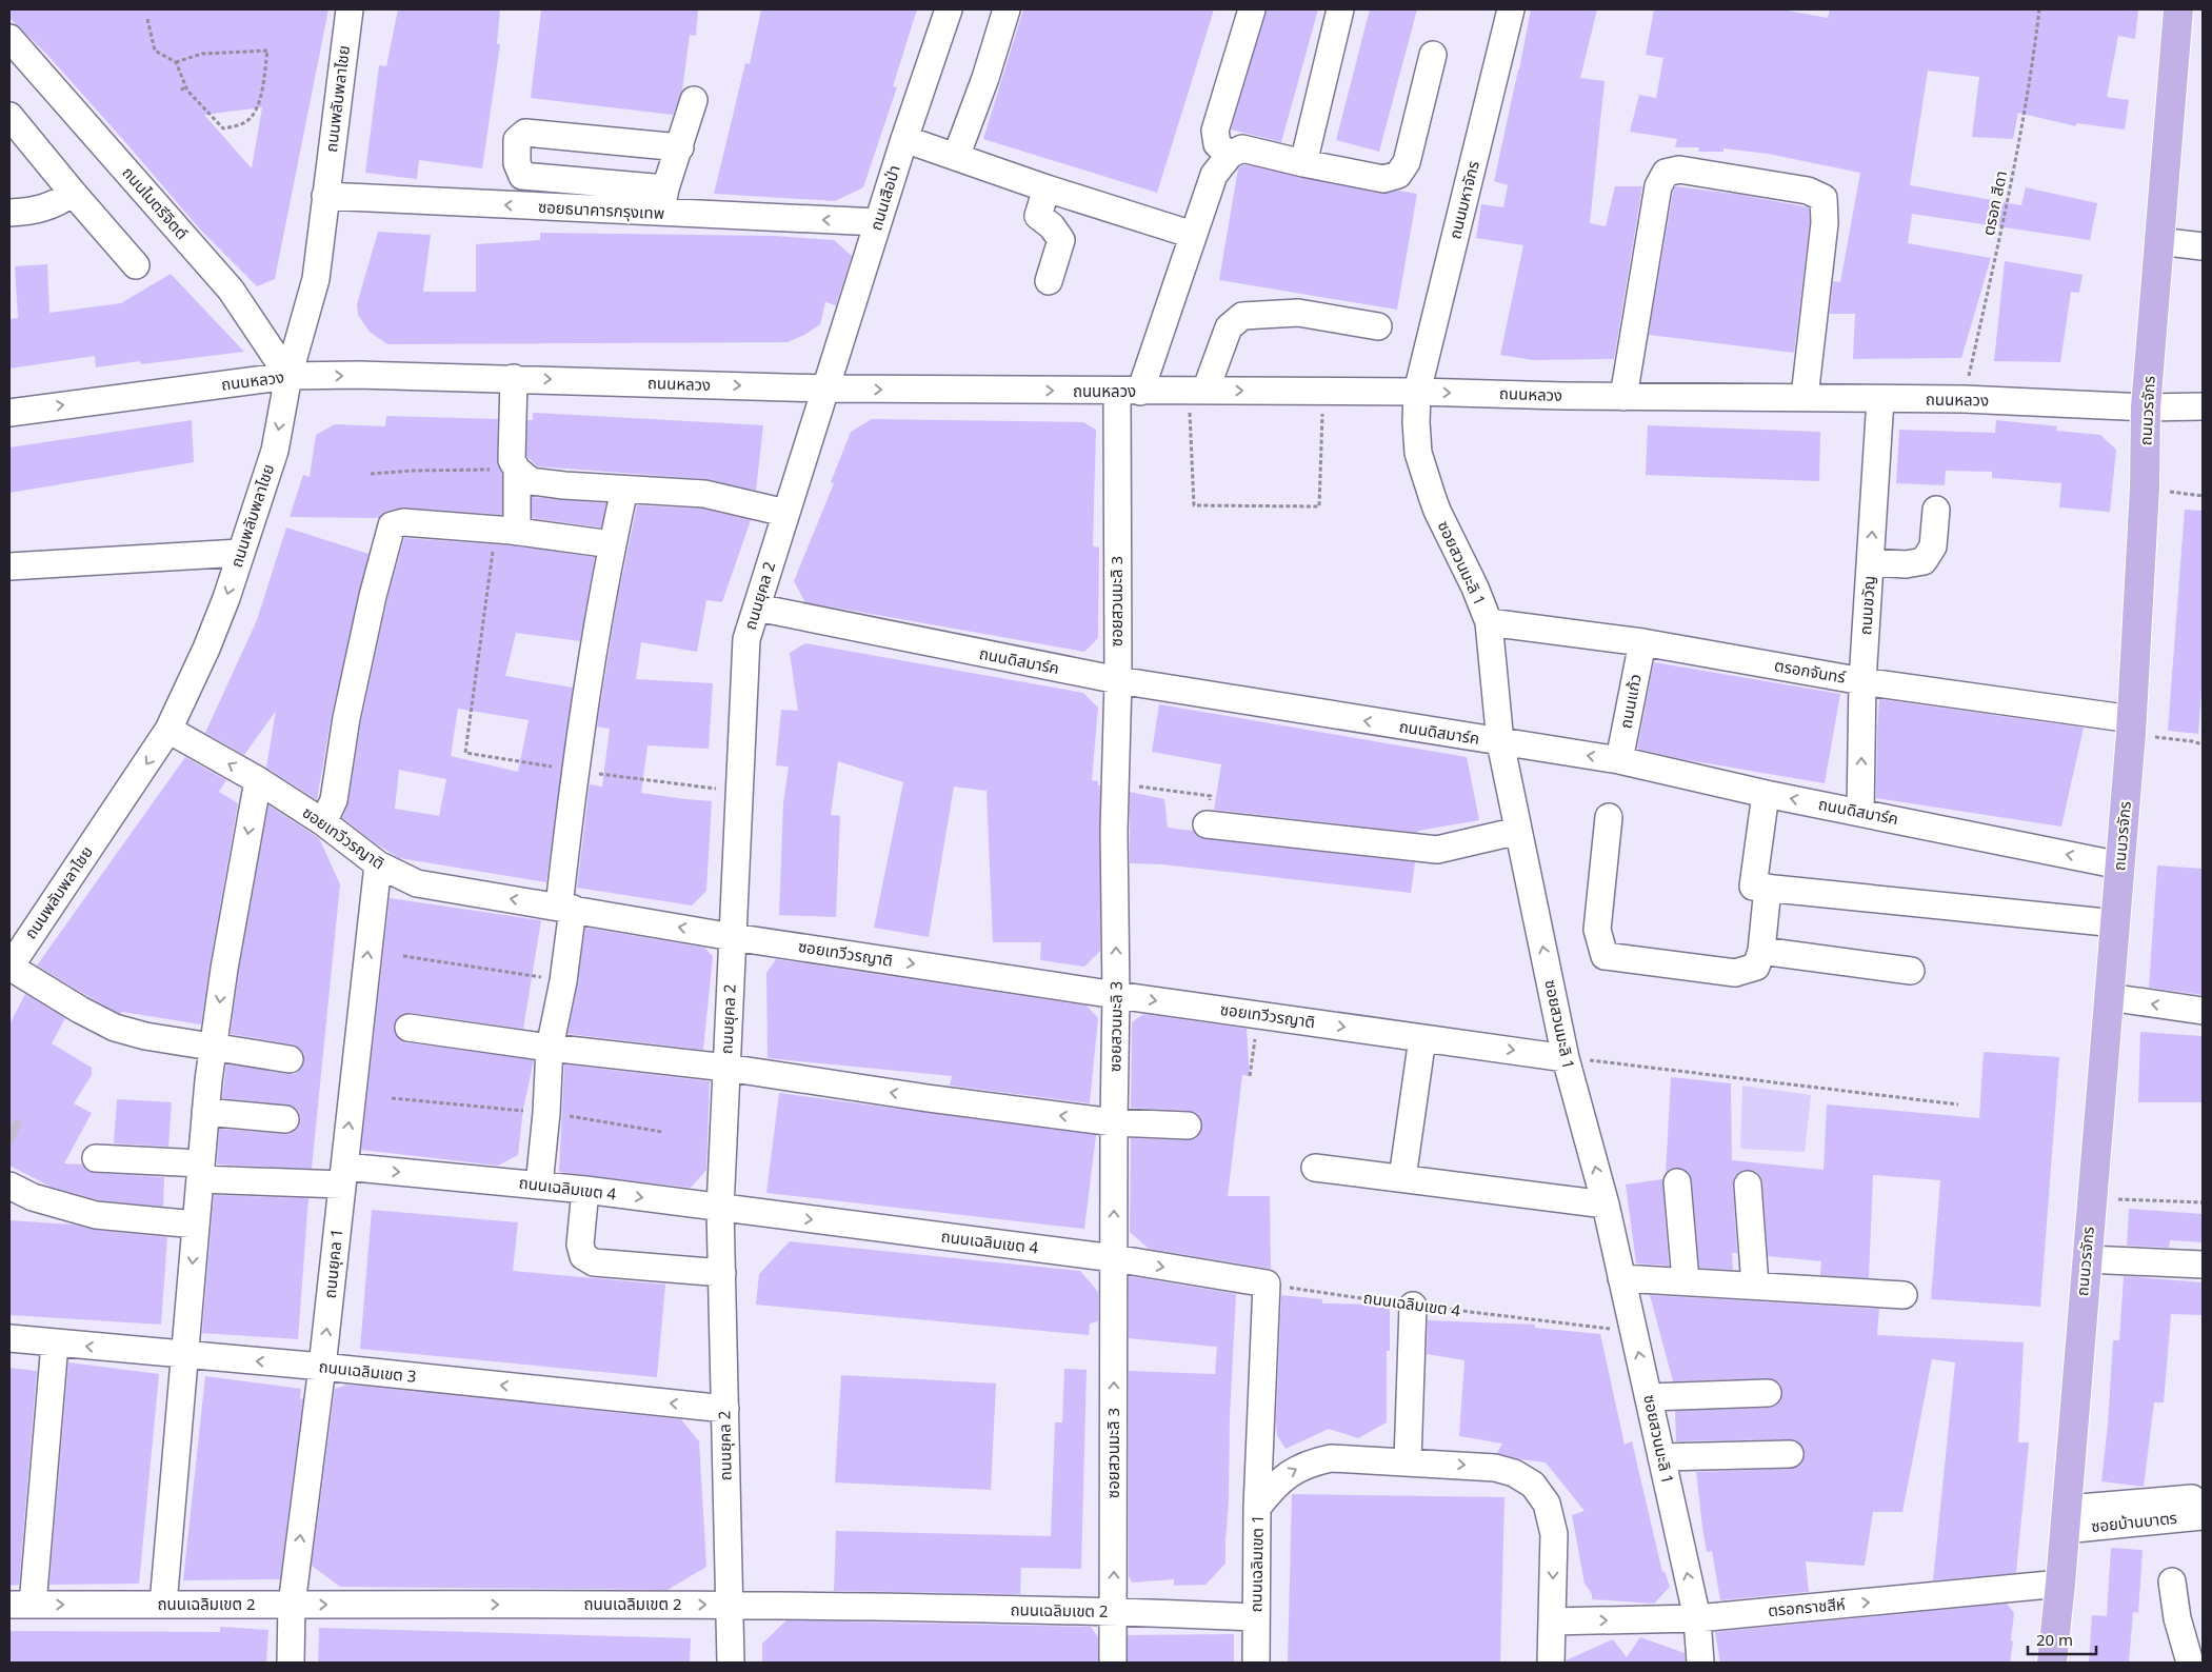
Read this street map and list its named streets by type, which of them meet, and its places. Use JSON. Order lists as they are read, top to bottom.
{
  "streets": {
    "main road": ["ถนนวรจักร"],
    "street": [
      "ถนนพลับพลาไชย",
      "ถนนเสือป่า",
      "ถนนมหาจักร",
      "ถนนไมตรีจิตต์",
      "ซอยธนาคารกรุงเทพ",
      "ถนนหลวง",
      "ซอยสวนมะลิ 1",
      "ถนนยุคล 2",
      "ซอยสวนมะลิ 3",
      "ถนนขวัญ",
      "ถนนดิสมาร์ค",
      "ตรอกจันทร์",
      "ถนนแก้ว",
      "ซอยเทวีวรญาติ",
      "ถนนเฉลิมเขต 4",
      "ถนนยุคล 1",
      "ถนนเฉลิมเขต 3",
      "ซอยบ้านบาตร",
      "ถนนเฉลิมเขต 1",
      "ถนนเฉลิมเขต 2",
      "ตรอกราชสีห์"
    ],
    "path": ["ตรอก สีดา"]
  },
  "crossings": [
    ["ถนนพลับพลาไชย", "ถนนไมตรีจิตต์"],
    ["ถนนพลับพลาไชย", "ซอยธนาคารกรุงเทพ"],
    ["ถนนพลับพลาไชย", "ถนนหลวง"],
    ["ถนนพลับพลาไชย", "ซอยเทวีวรญาติ"],
    ["ถนนเสือป่า", "ซอยธนาคารกรุงเทพ"],
    ["ถนนเสือป่า", "ถนนหลวง"],
    ["ถนนเสือป่า", "ถนนยุคล 2"],
    ["ถนนมหาจักร", "ถนนหลวง"],
    ["ถนนมหาจักร", "ซอยสวนมะลิ 1"],
    ["ถนนไมตรีจิตต์", "ถนนหลวง"],
    ["ตรอก สีดา", "ถนนหลวง"],
    ["ถนนหลวง", "ถนนวรจักร"],
    ["ถนนหลวง", "ซอยสวนมะลิ 1"],
    ["ถนนหลวง", "ถนนยุคล 2"],
    ["ถนนหลวง", "ซอยสวนมะลิ 3"],
    ["ถนนหลวง", "ถนนขวัญ"],
    ["ถนนวรจักร", "ถนนดิสมาร์ค"],
    ["ถนนวรจักร", "ตรอกจันทร์"],
    ["ถนนวรจักร", "ซอยบ้านบาตร"],
    ["ถนนวรจักร", "ตรอกราชสีห์"],
    ["ซอยสวนมะลิ 1", "ถนนดิสมาร์ค"],
    ["ซอยสวนมะลิ 1", "ตรอกจันทร์"],
    ["ซอยสวนมะลิ 1", "ซอยเทวีวรญาติ"],
    ["ซอยสวนมะลิ 1", "ถนนเฉลิมเขต 4"],
    ["ซอยสวนมะลิ 1", "ตรอกราชสีห์"],
    ["ถนนยุคล 2", "ถนนดิสมาร์ค"],
    ["ถนนยุคล 2", "ซอยเทวีวรญาติ"],
    ["ถนนยุคล 2", "ถนนเฉลิมเขต 4"],
    ["ถนนยุคล 2", "ถนนเฉลิมเขต 3"],
    ["ถนนยุคล 2", "ถนนเฉลิมเขต 2"],
    ["ซอยสวนมะลิ 3", "ถนนดิสมาร์ค"],
    ["ซอยสวนมะลิ 3", "ซอยเทวีวรญาติ"],
    ["ซอยสวนมะลิ 3", "ถนนเฉลิมเขต 4"],
    ["ซอยสวนมะลิ 3", "ถนนเฉลิมเขต 2"],
    ["ถนนขวัญ", "ถนนดิสมาร์ค"],
    ["ถนนขวัญ", "ตรอกจันทร์"],
    ["ถนนดิสมาร์ค", "ถนนแก้ว"],
    ["ตรอกจันทร์", "ถนนแก้ว"],
    ["ซอยเทวีวรญาติ", "ถนนยุคล 1"],
    ["ถนนเฉลิมเขต 4", "ถนนยุคล 1"],
    ["ถนนยุคล 1", "ถนนเฉลิมเขต 3"],
    ["ถนนยุคล 1", "ถนนเฉลิมเขต 2"],
    ["ถนนเฉลิมเขต 1", "ถนนเฉลิมเขต 2"],
    ["ถนนเฉลิมเขต 1", "ตรอกราชสีห์"]
  ],
  "one_way": [
    "ซอยธนาคารกรุงเทพ",
    "ถนนขวัญ",
    "ถนนเฉลิมเขต 3",
    "ถนนเฉลิมเขต 2"
  ],
  "scale_bar": "20 m"
}
